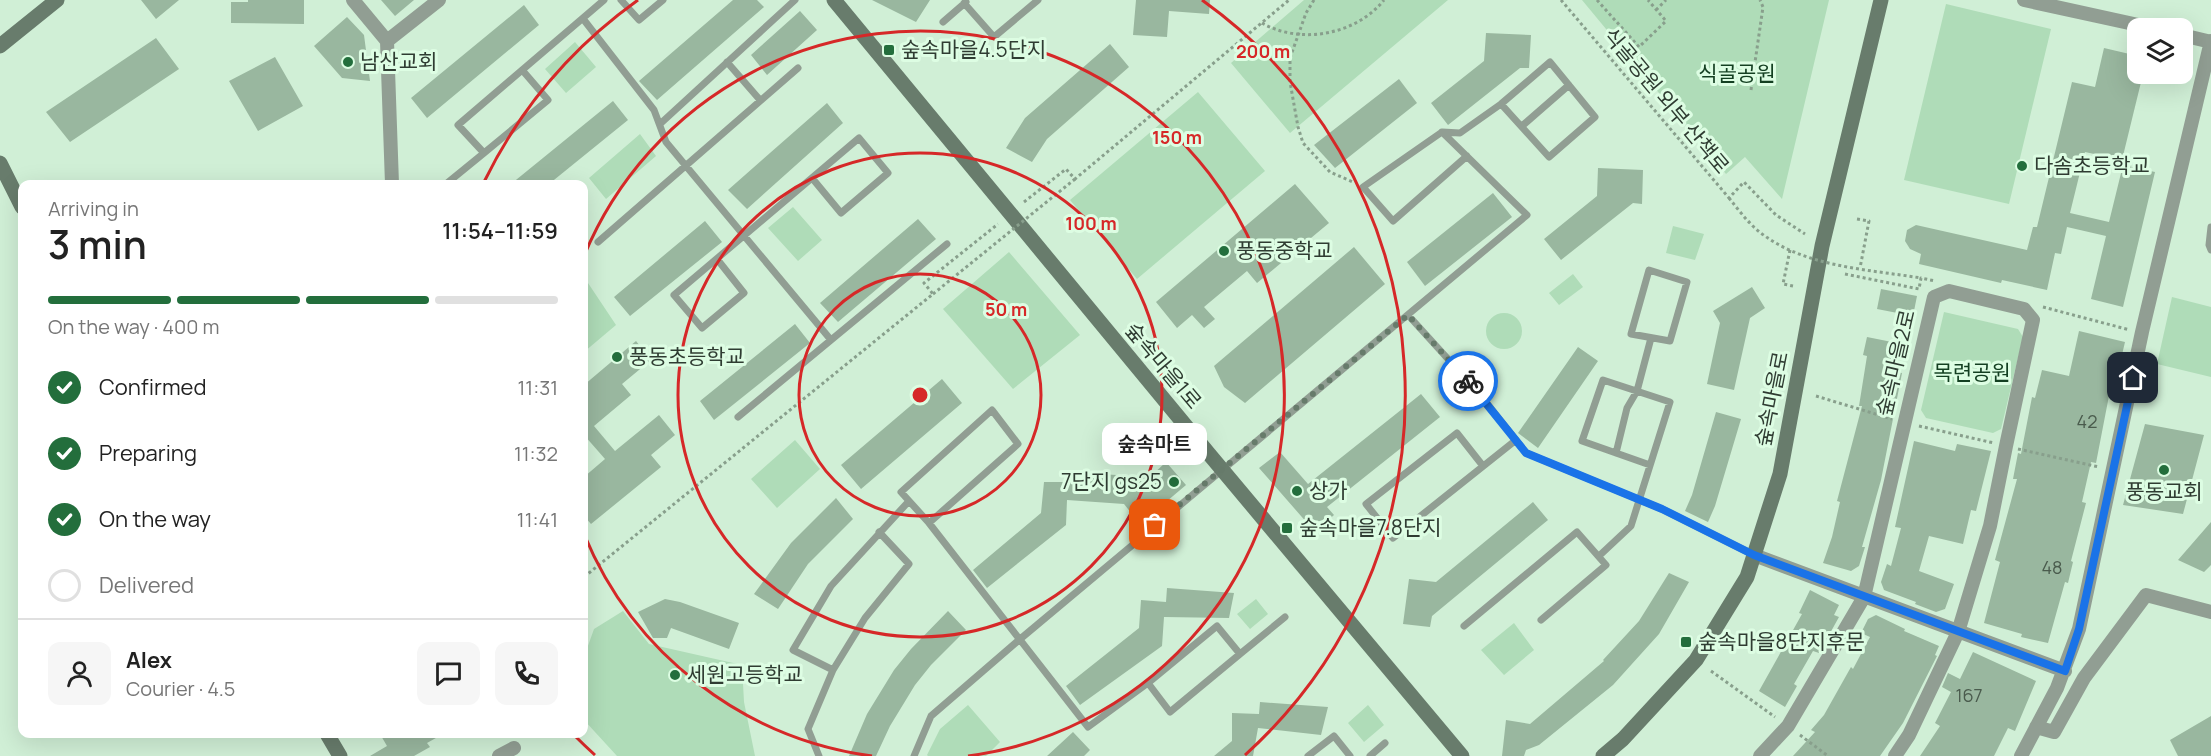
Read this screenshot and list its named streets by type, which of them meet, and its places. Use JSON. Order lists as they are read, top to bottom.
{
  "streets": {
    "main road": ["숲속마을1로", "숲속마을로"],
    "street": ["숲속마을2로"],
    "path": ["식골공원 외부 산책로"]
  },
  "parks": ["식골공원", "목련공원"],
  "places": {
    "transit": ["숲속마을4.5단지", "숲속마을7.8단지", "숲속마을8단지후문"],
    "other": [
      "남산교회",
      "다솜초등학교",
      "풍동중학교",
      "풍동초등학교",
      "풍동교회",
      "7단지 gs25",
      "상가",
      "숲속마트",
      "세원고등학교"
    ]
  },
  "house_numbers": ["42", "48", "167"],
  "page": {
    "heading": ["3 min", "Arriving in", "11:54–11:59"],
    "panel": ["Alex", "Courier · 4.5"],
    "bar": "On the way · 400 m",
    "list": [
      ["Confirmed", "11:31"],
      ["Preparing", "11:32"],
      ["On the way", "11:41"],
      "Delivered"
    ],
    "bubble": "숲속마트"
  },
  "rings": [
    "200 m",
    "150 m",
    "100 m",
    "50 m"
  ]
}
